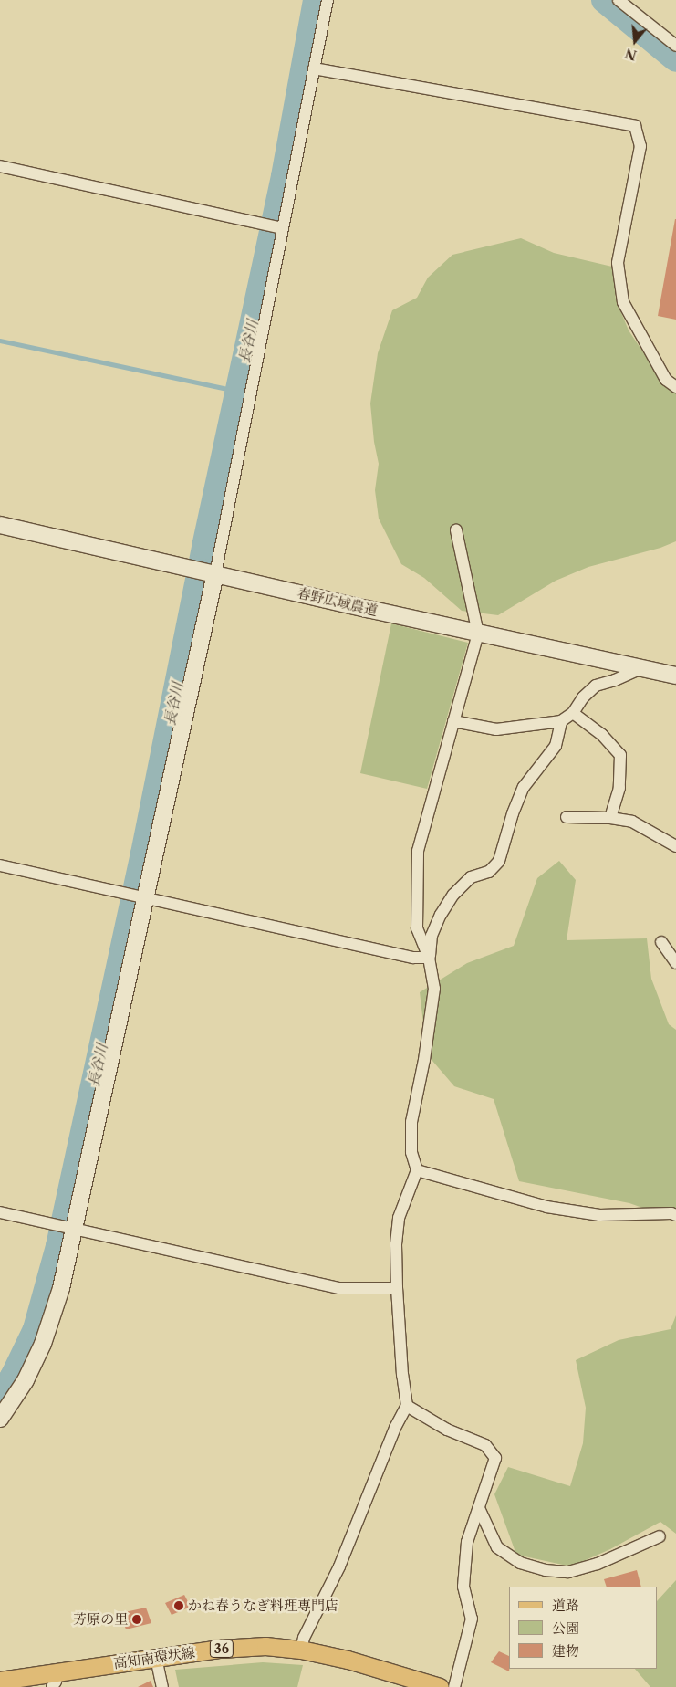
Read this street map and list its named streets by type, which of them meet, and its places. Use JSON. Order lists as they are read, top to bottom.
{
  "streets": {
    "main road": ["36", "高知南環状線"],
    "street": ["春野広域農道"]
  },
  "water": ["長谷川"],
  "places": ["かね春うなぎ料理専門店", "芳原の里"],
  "legend": ["道路", "公園", "建物"],
  "north": "bottom"
}
